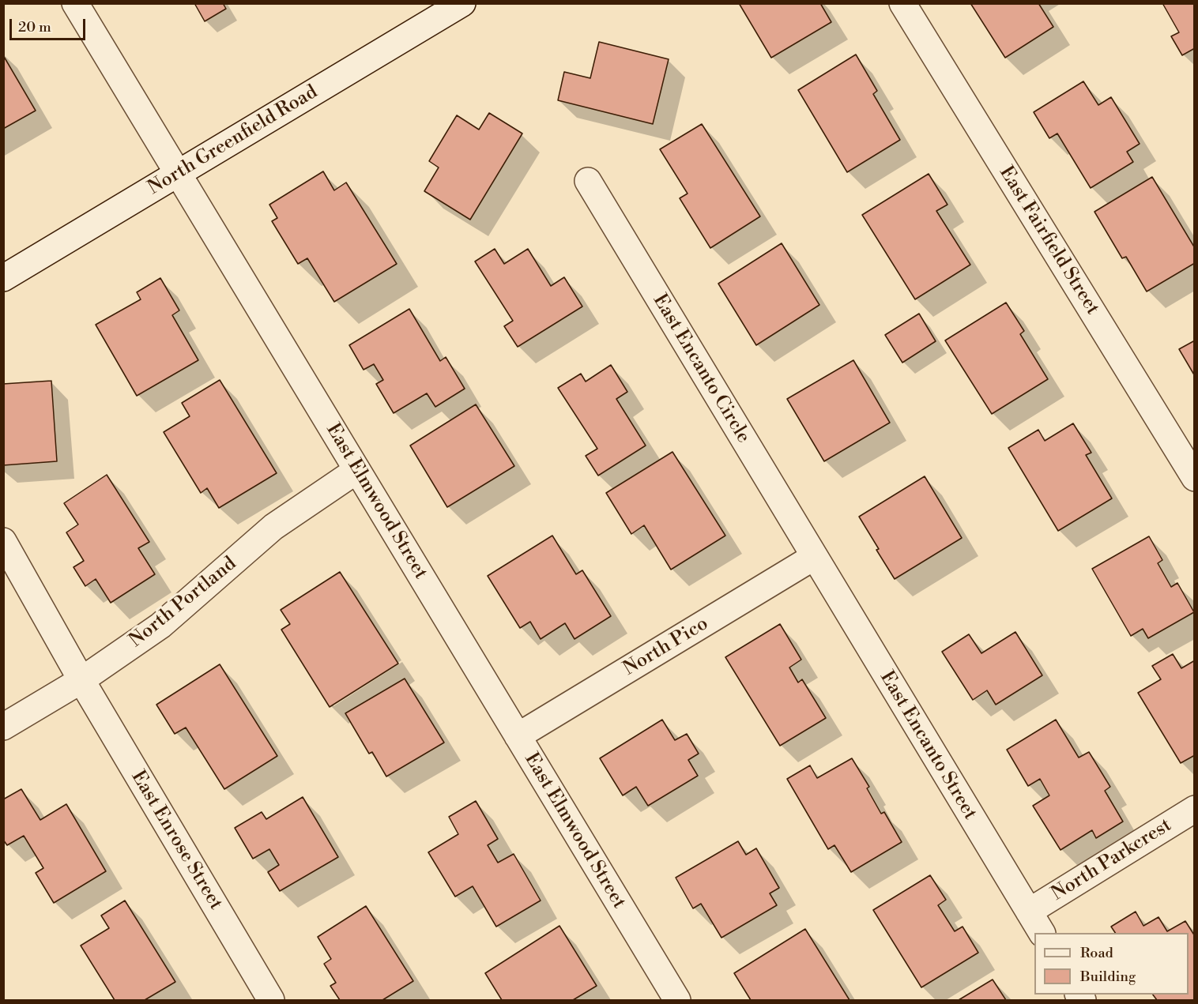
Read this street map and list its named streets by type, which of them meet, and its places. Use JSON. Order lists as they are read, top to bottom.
{
  "streets": {
    "street": [
      "North Greenfield Road",
      "East Fairfield Street",
      "East Encanto Circle",
      "East Elmwood Street",
      "North Portland",
      "North Pico",
      "East Encanto Street",
      "East Enrose Street",
      "North Parkcrest"
    ]
  },
  "crossings": [
    ["North Greenfield Road", "East Elmwood Street"],
    ["East Encanto Circle", "North Pico"],
    ["East Encanto Circle", "East Encanto Street"],
    ["East Elmwood Street", "North Portland"],
    ["East Elmwood Street", "North Pico"],
    ["North Portland", "East Enrose Street"],
    ["North Pico", "East Encanto Street"],
    ["East Encanto Street", "North Parkcrest"]
  ],
  "legend": ["Road", "Building"],
  "scale_bar": "20 m"
}
